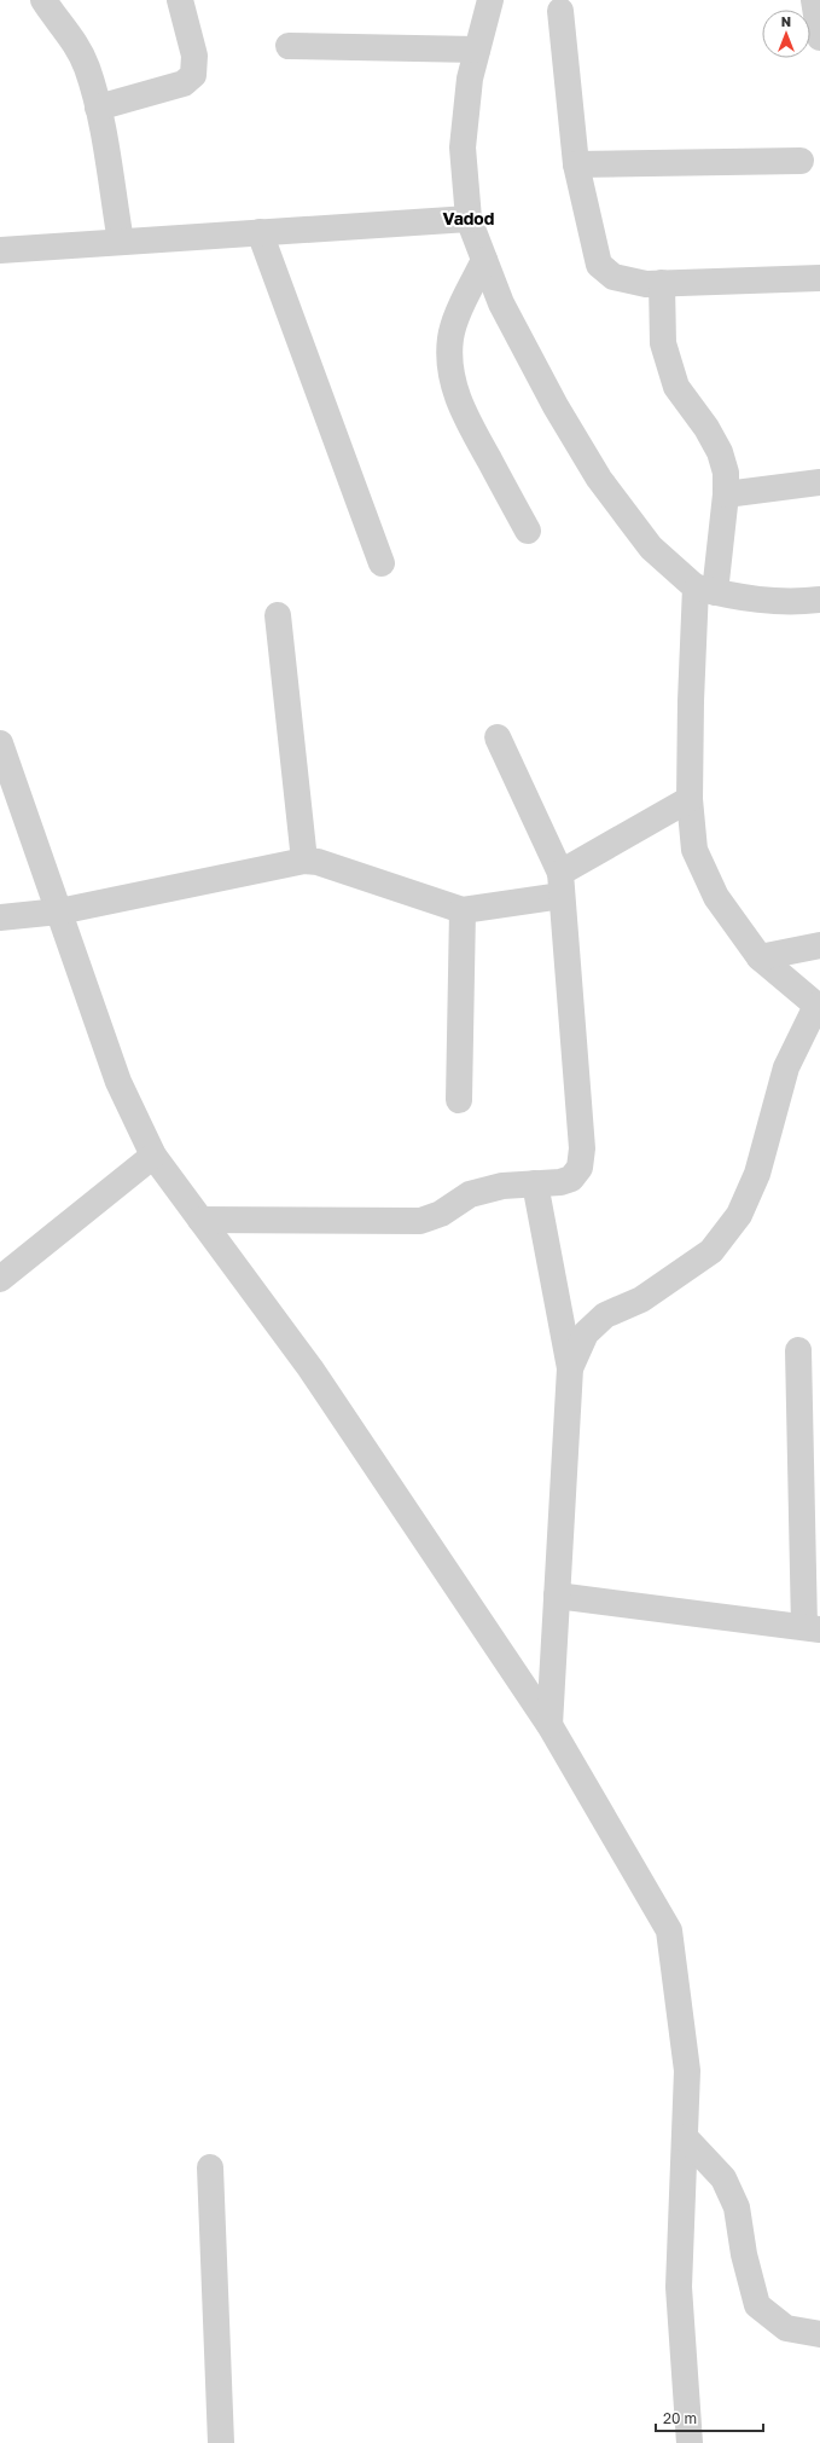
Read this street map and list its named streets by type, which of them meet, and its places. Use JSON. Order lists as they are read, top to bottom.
{
  "districts": ["Vadod"],
  "scale_bar": "20 m",
  "north": "top"
}
